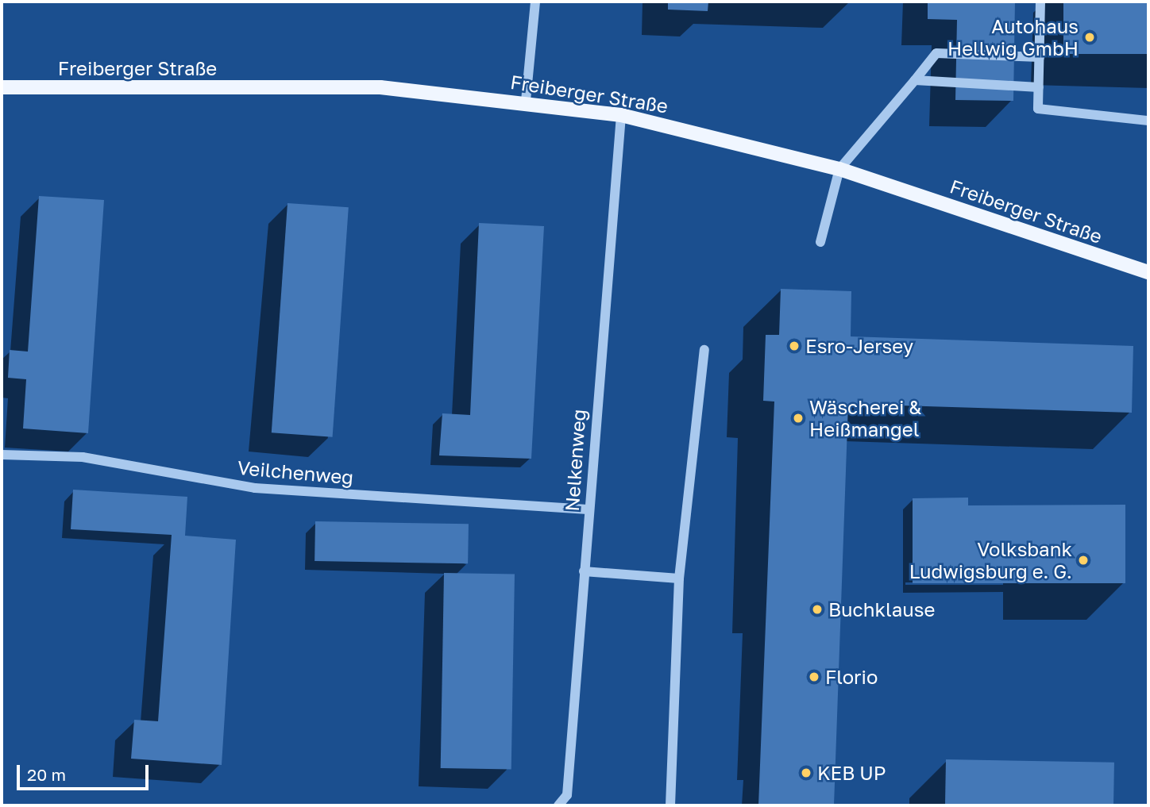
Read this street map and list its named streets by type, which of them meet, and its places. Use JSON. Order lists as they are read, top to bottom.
{
  "streets": {
    "main road": ["Freiberger Straße"],
    "street": ["Nelkenweg", "Veilchenweg"]
  },
  "crossings": [
    ["Freiberger Straße", "Nelkenweg"],
    ["Nelkenweg", "Veilchenweg"]
  ],
  "places": [
    "Autohaus Hellwig GmbH",
    "Esro-Jersey",
    "Wäscherei & Heißmangel",
    "Volksbank Ludwigsburg e. G.",
    "Buchklause",
    "Florio",
    "KEB UP"
  ],
  "scale_bar": "20 m"
}
